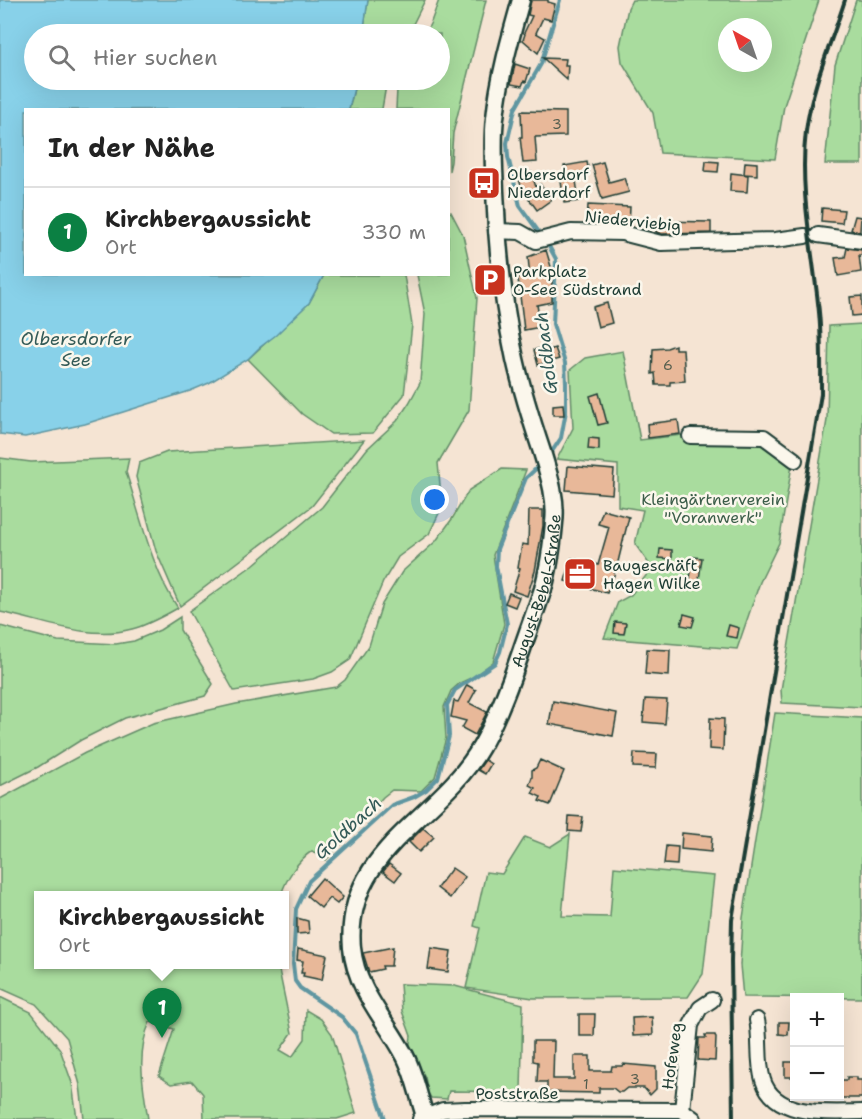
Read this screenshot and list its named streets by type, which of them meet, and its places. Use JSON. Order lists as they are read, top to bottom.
{
  "streets": {
    "street": [
      "Niederviebig",
      "August-Bebel-Straße",
      "Hofeweg",
      "Poststraße"
    ]
  },
  "crossings": [
    ["Niederviebig", "August-Bebel-Straße"],
    ["August-Bebel-Straße", "Poststraße"],
    ["Hofeweg", "Poststraße"]
  ],
  "water": ["Olbersdorfer See", "Goldbach"],
  "parks": ["Kleingärtnerverein \"Voranwerk\""],
  "places": {
    "bus stop": ["Olbersdorf Niederdorf"],
    "parking": ["Parkplatz O-See Südstrand"],
    "office": ["Baugeschäft Hagen Wilke"]
  },
  "house_numbers": [
    "3",
    "6",
    "3",
    "1"
  ],
  "north": "top left",
  "page": {
    "search": "Hier suchen",
    "heading": "In der Nähe",
    "list": [
      {
        "mark": "1",
        "name": "Kirchbergaussicht",
        "note": "Ort",
        "value": "330 m"
      }
    ],
    "popup": ["Kirchbergaussicht", "Ort"],
    "pins": "1",
    "map_buttons": ["+", "−"]
  }
}
